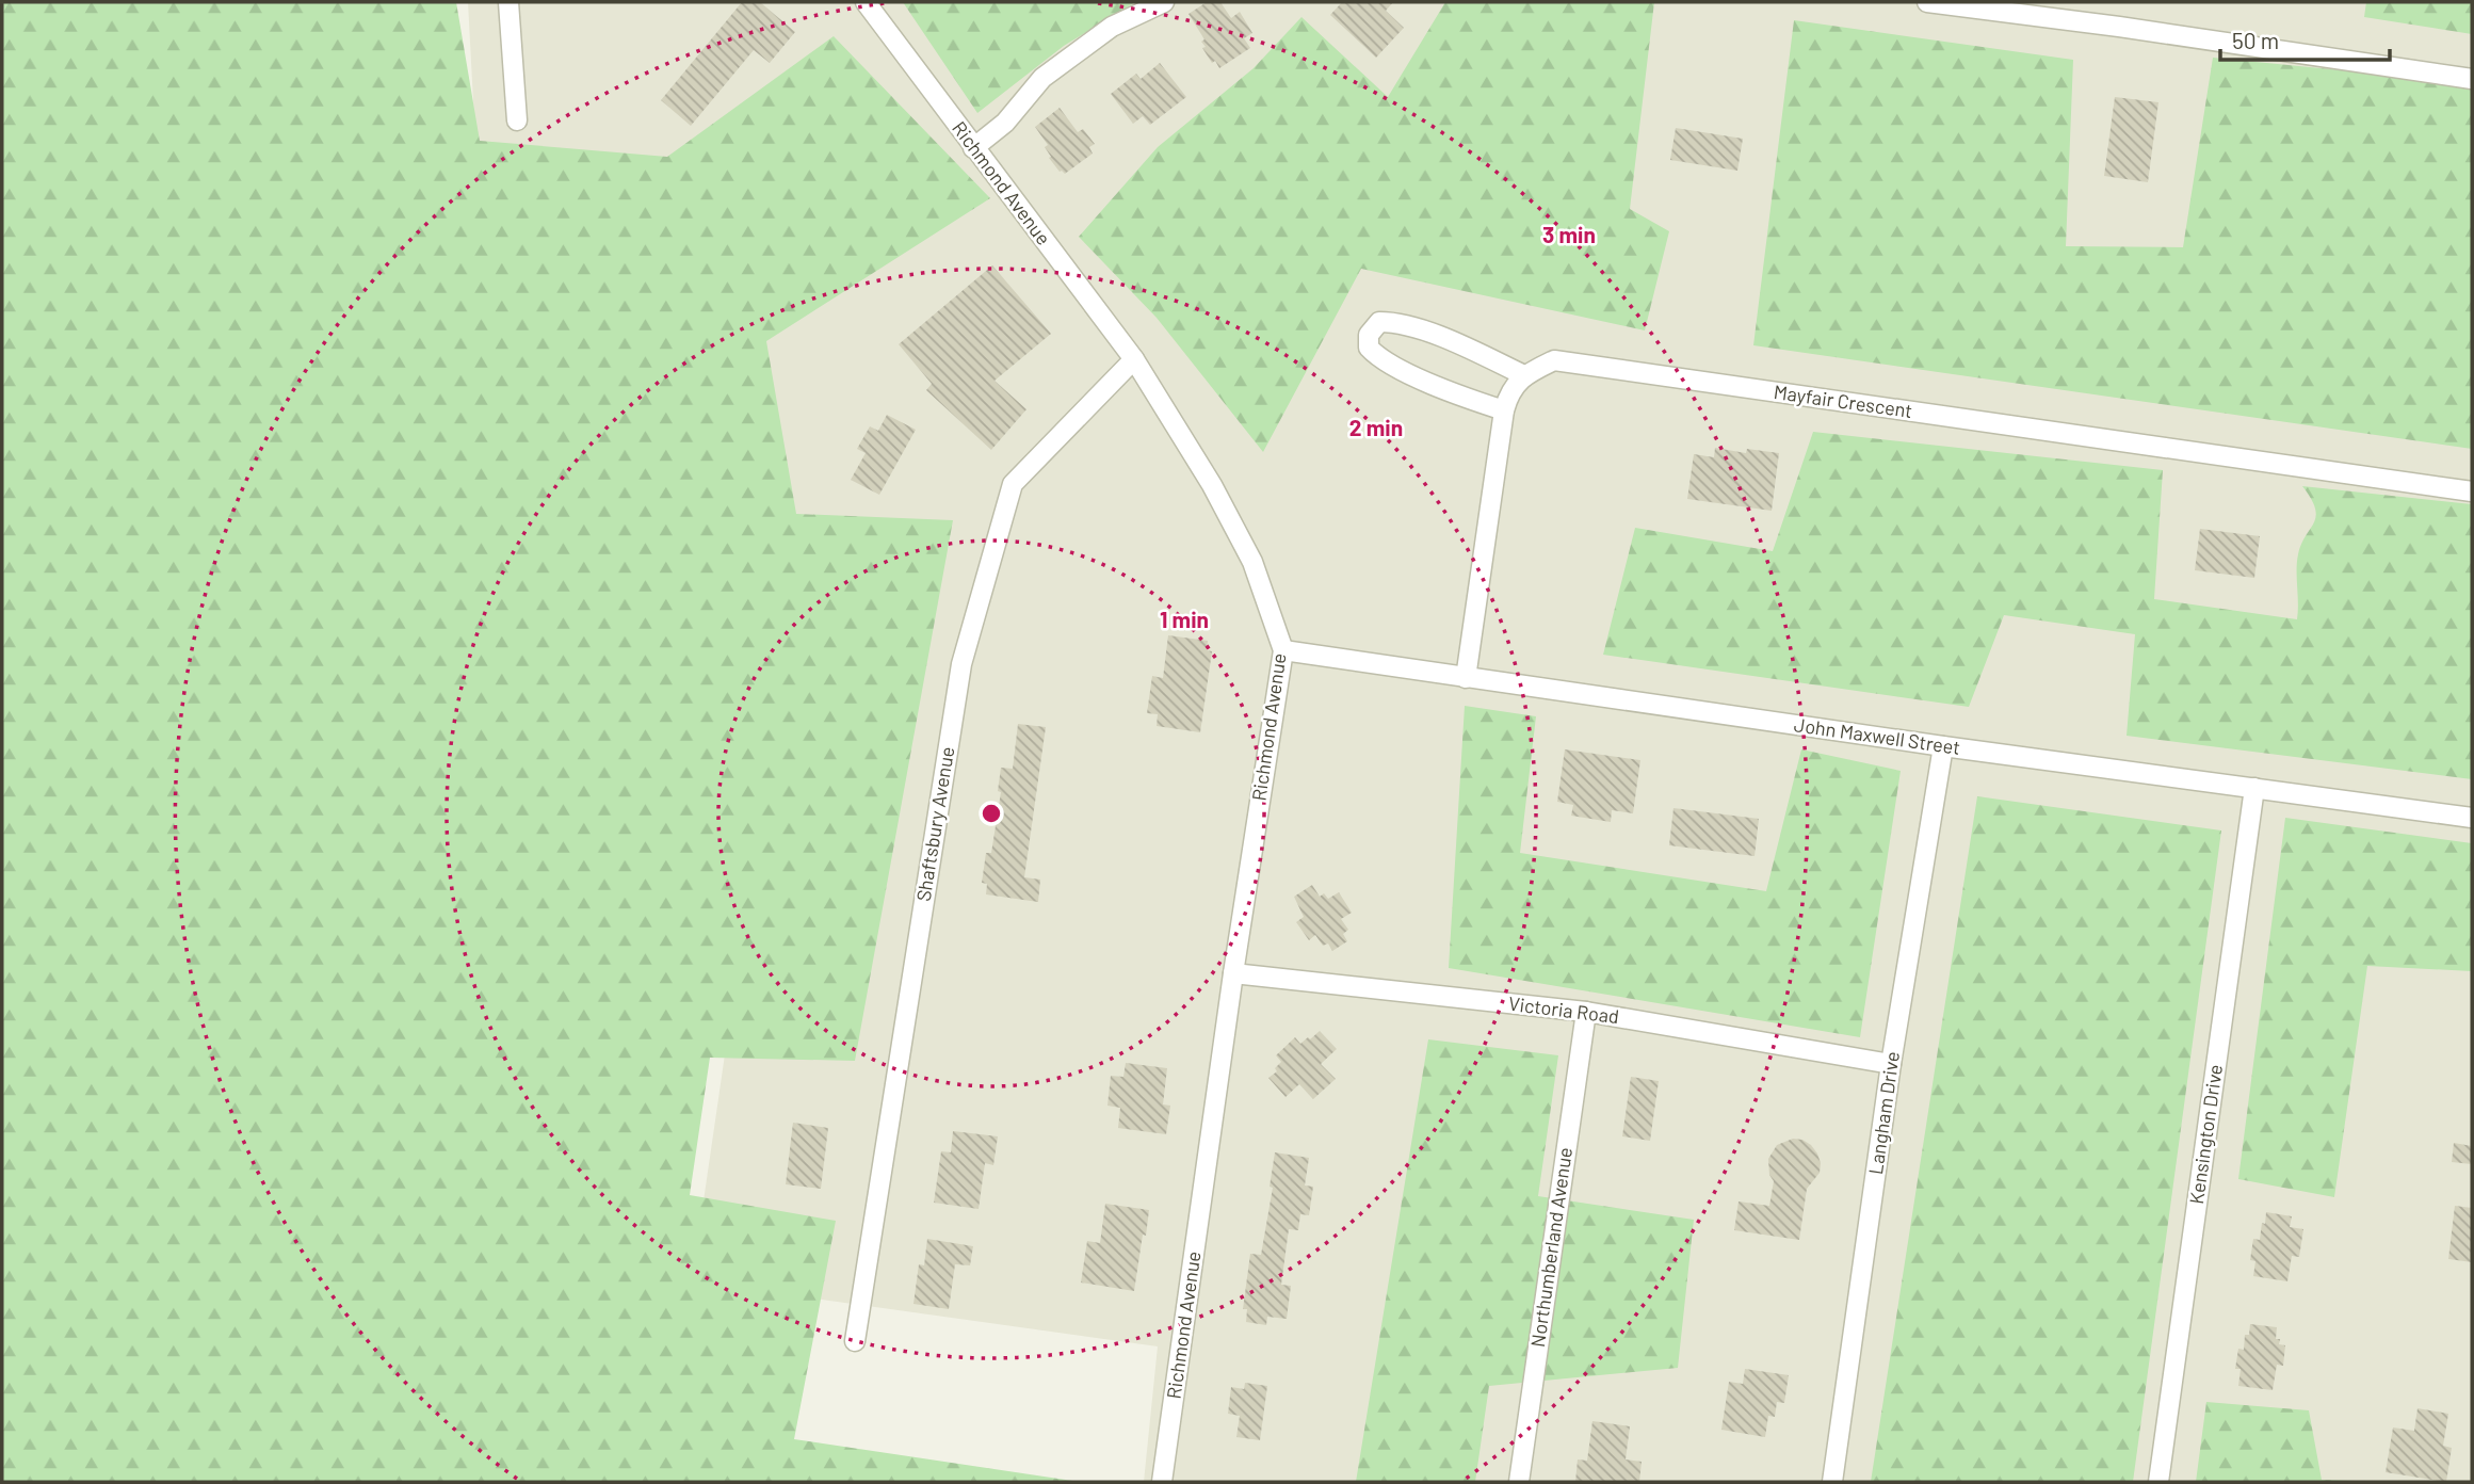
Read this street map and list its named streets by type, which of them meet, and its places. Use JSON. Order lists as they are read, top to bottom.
{
  "streets": {
    "street": [
      "Richmond Avenue",
      "Mayfair Crescent",
      "John Maxwell Street",
      "Shaftsbury Avenue",
      "Victoria Road",
      "Langham Drive",
      "Kensington Drive",
      "Northumberland Avenue"
    ]
  },
  "crossings": [
    ["Richmond Avenue", "John Maxwell Street"],
    ["Richmond Avenue", "Shaftsbury Avenue"],
    ["Richmond Avenue", "Victoria Road"],
    ["John Maxwell Street", "Langham Drive"],
    ["John Maxwell Street", "Kensington Drive"],
    ["Victoria Road", "Langham Drive"],
    ["Victoria Road", "Northumberland Avenue"]
  ],
  "scale_bar": "50 m",
  "rings": ["3 min", "2 min", "1 min"]
}
